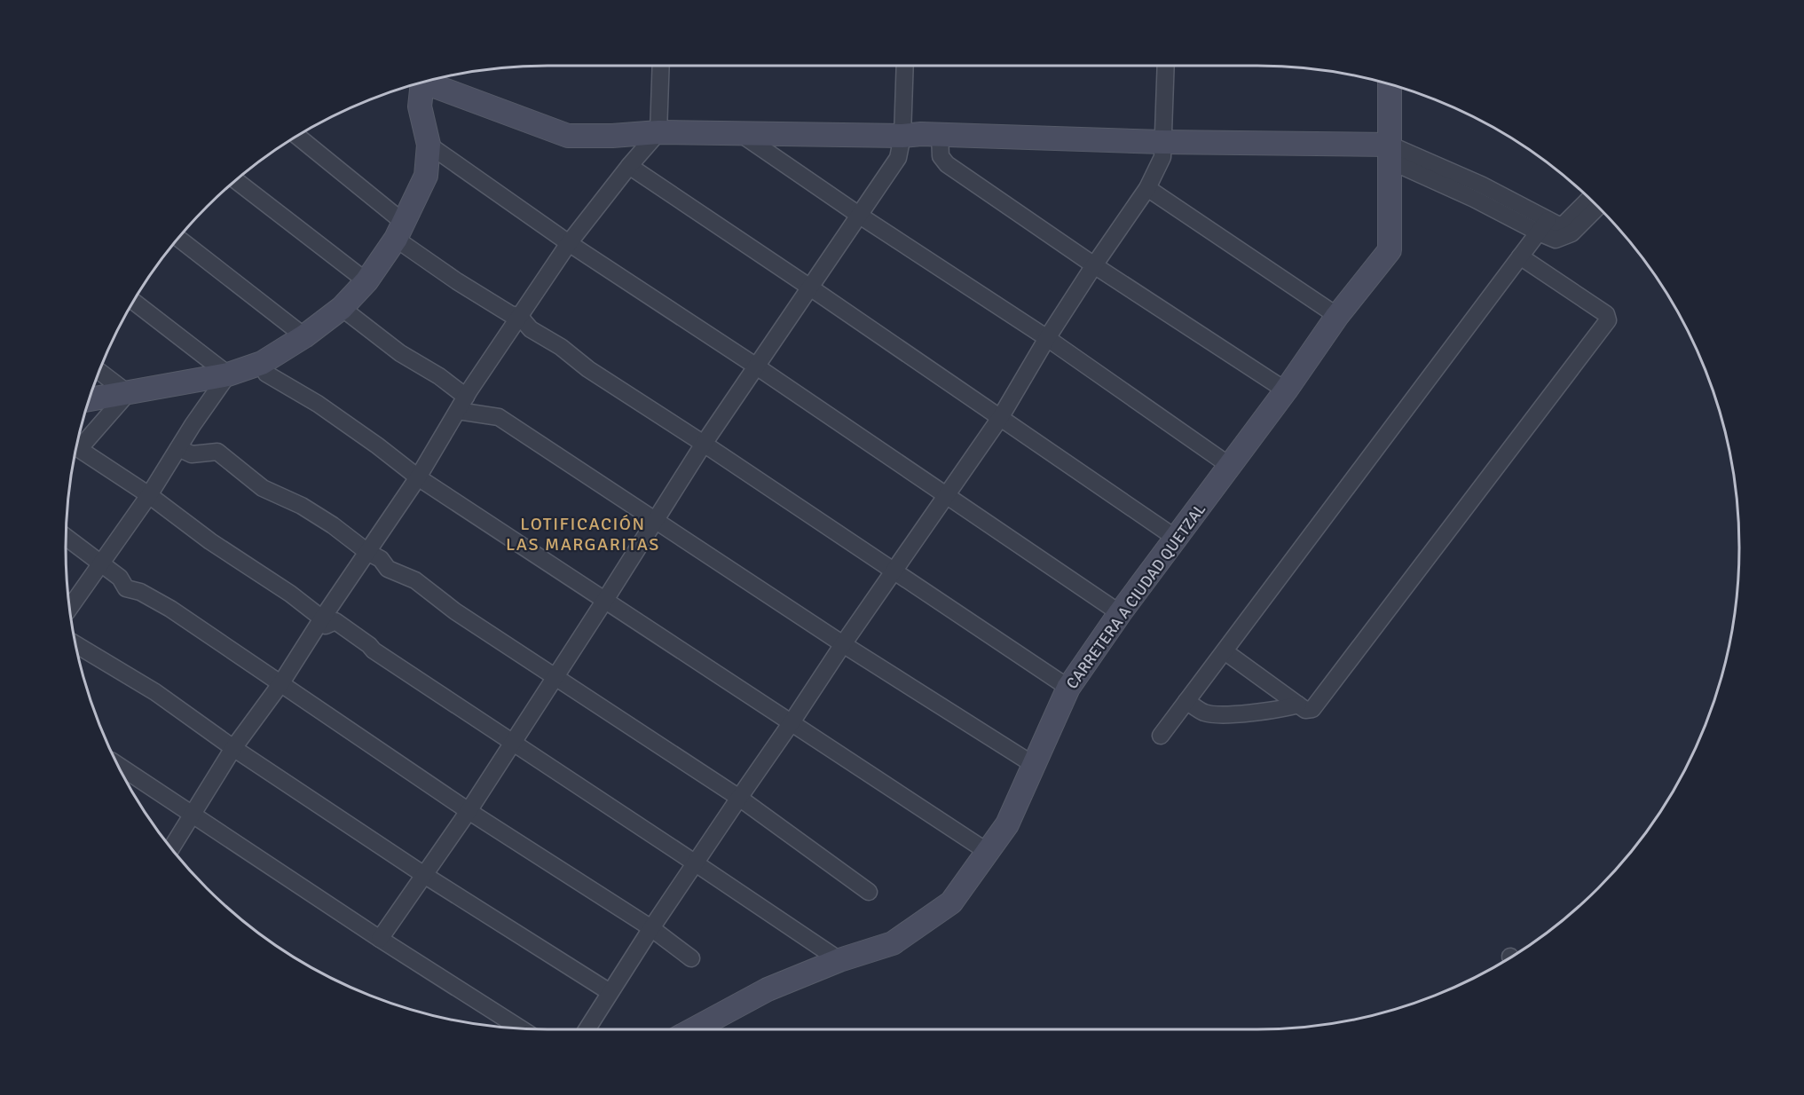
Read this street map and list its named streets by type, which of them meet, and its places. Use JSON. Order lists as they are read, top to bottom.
{
  "streets": {
    "street": ["CARRETERA A CIUDAD QUETZAL"]
  },
  "districts": ["LOTIFICACIÓN LAS MARGARITAS"]
}
